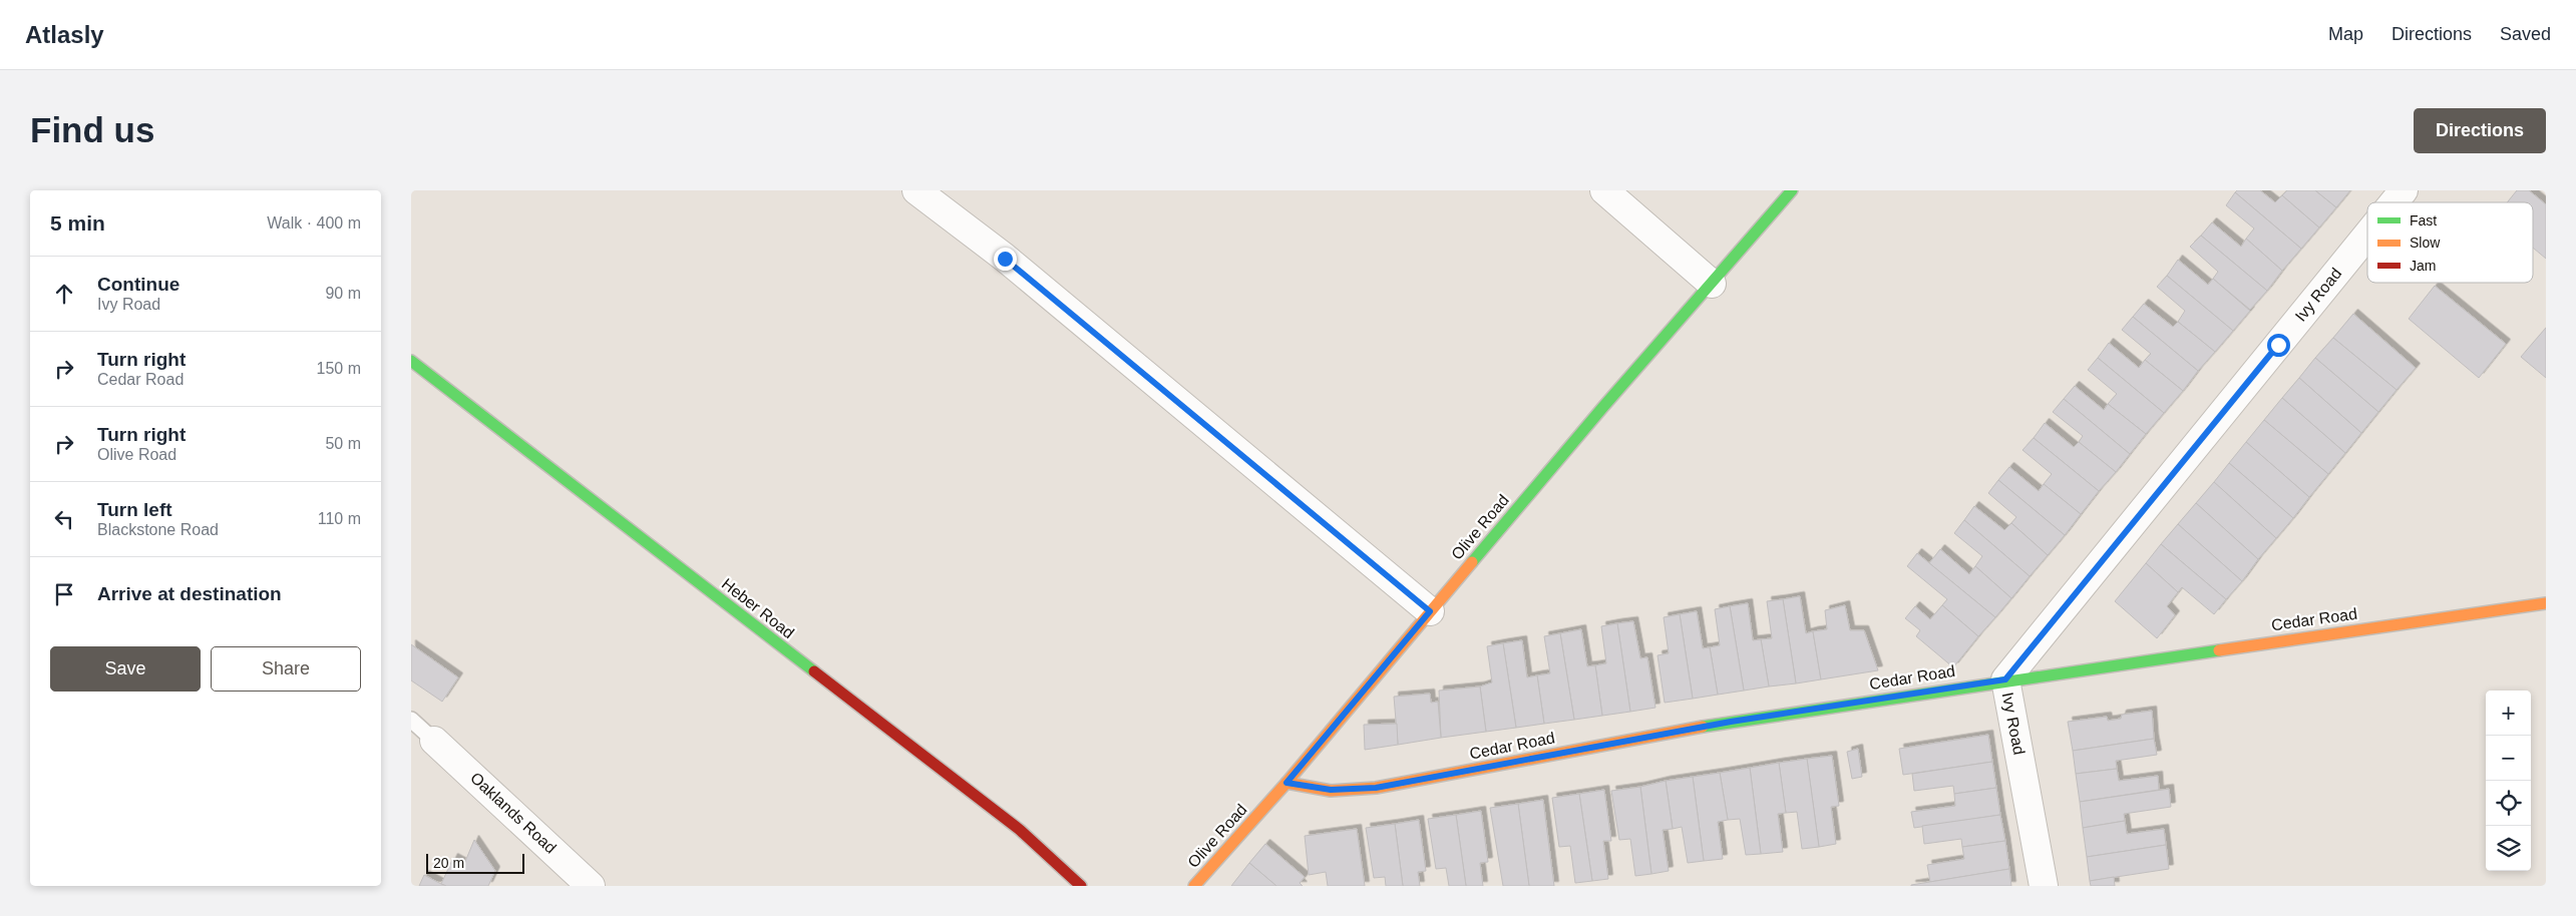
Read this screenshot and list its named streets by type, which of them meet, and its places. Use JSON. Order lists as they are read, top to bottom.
{
  "streets": {
    "street": [
      "Ivy Road",
      "Olive Road",
      "Heber Road",
      "Cedar Road",
      "Oaklands Road"
    ]
  },
  "crossings": [
    ["Ivy Road", "Cedar Road"],
    ["Olive Road", "Cedar Road"]
  ],
  "legend": ["Fast", "Slow", "Jam"],
  "scale_bar": "20 m",
  "page": {
    "header": "Atlasly",
    "nav": ["Map", "Directions", "Saved"],
    "buttons": [
      "Directions",
      ["Save", "Share"]
    ],
    "title": "Find us",
    "heading": ["5 min", "Walk · 400 m"],
    "list": [
      ["Continue", "Ivy Road", "90 m"],
      ["Turn right", "Cedar Road", "150 m"],
      ["Turn right", "Olive Road", "50 m"],
      ["Turn left", "Blackstone Road", "110 m"],
      "Arrive at destination"
    ],
    "map_buttons": ["+", "−"],
    "scale": "20 m"
  }
}
